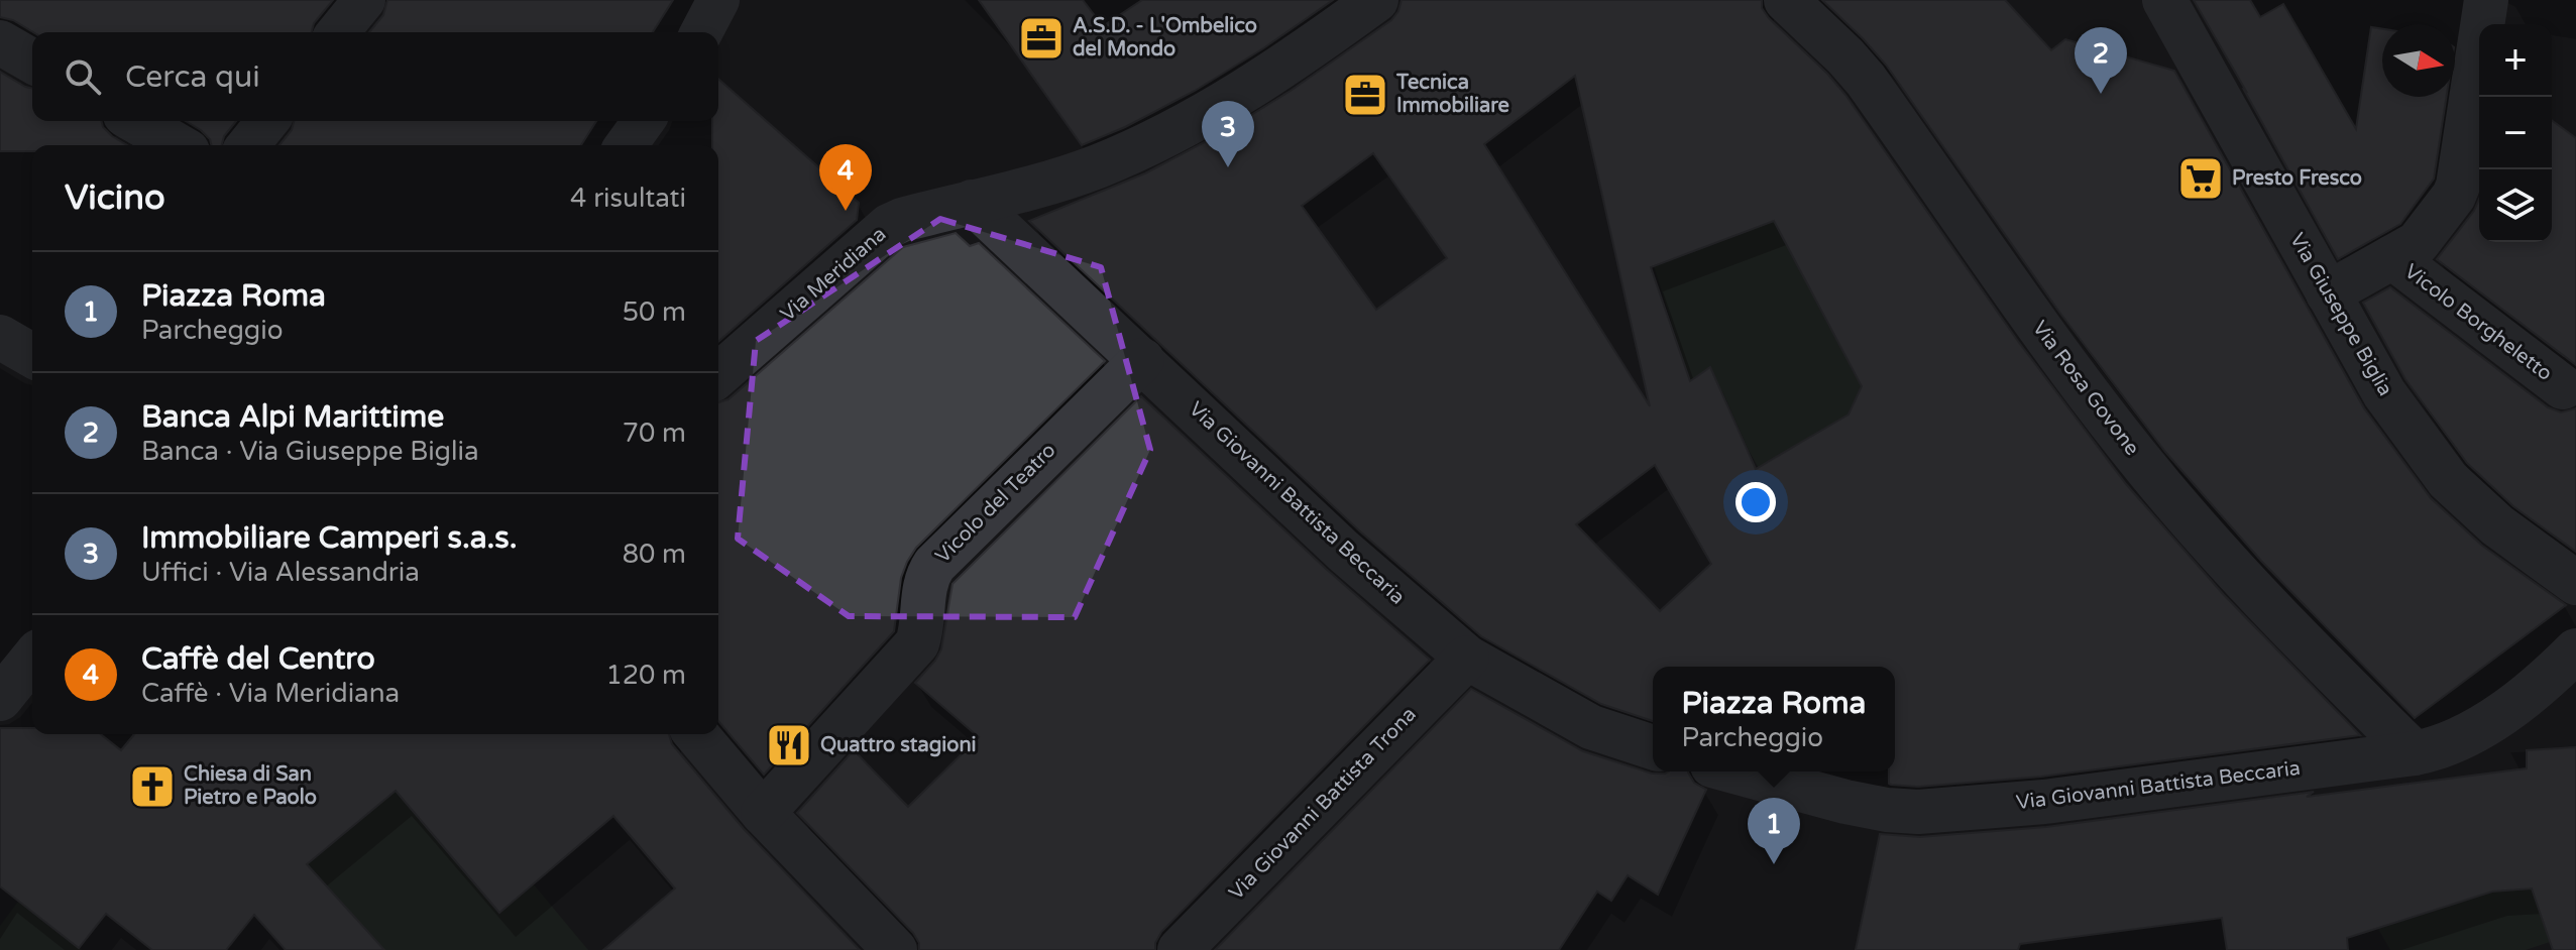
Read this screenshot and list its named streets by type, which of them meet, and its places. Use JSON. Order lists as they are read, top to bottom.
{
  "streets": {
    "street": [
      "Via Meridiana",
      "Via Giuseppe Biglia",
      "Vicolo Borgheletto",
      "Via Rosa Govone",
      "Vicolo del Teatro",
      "Via Giovanni Battista Beccaria",
      "Via Giovanni Battista Trona"
    ]
  },
  "crossings": [
    ["Via Meridiana", "Via Giovanni Battista Beccaria"],
    ["Via Rosa Govone", "Via Giovanni Battista Beccaria"],
    ["Vicolo del Teatro", "Via Giovanni Battista Beccaria"],
    ["Via Giovanni Battista Beccaria", "Via Giovanni Battista Trona"]
  ],
  "places": {
    "office": ["A.S.D. - L'Ombelico del Mondo", "Tecnica Immobiliare"],
    "supermarket": ["Presto Fresco"],
    "restaurant": ["Quattro stagioni"],
    "church": ["Chiesa di San Pietro e Paolo"]
  },
  "north": "right",
  "page": {
    "map_buttons": ["+", "−"],
    "pins": [
      "2",
      "3",
      "4",
      "1"
    ],
    "search": "Cerca qui",
    "heading": ["Vicino", "4 risultati"],
    "list": [
      {
        "mark": "1",
        "name": "Piazza Roma",
        "note": "Parcheggio",
        "value": "50 m"
      },
      {
        "mark": "2",
        "name": "Banca Alpi Marittime",
        "note": "Banca · Via Giuseppe Biglia",
        "value": "70 m"
      },
      {
        "mark": "3",
        "name": "Immobiliare Camperi s.a.s.",
        "note": "Uffici · Via Alessandria",
        "value": "80 m"
      },
      {
        "mark": "4",
        "name": "Caffè del Centro",
        "note": "Caffè · Via Meridiana",
        "value": "120 m"
      }
    ],
    "popup": ["Piazza Roma", "Parcheggio"]
  }
}
